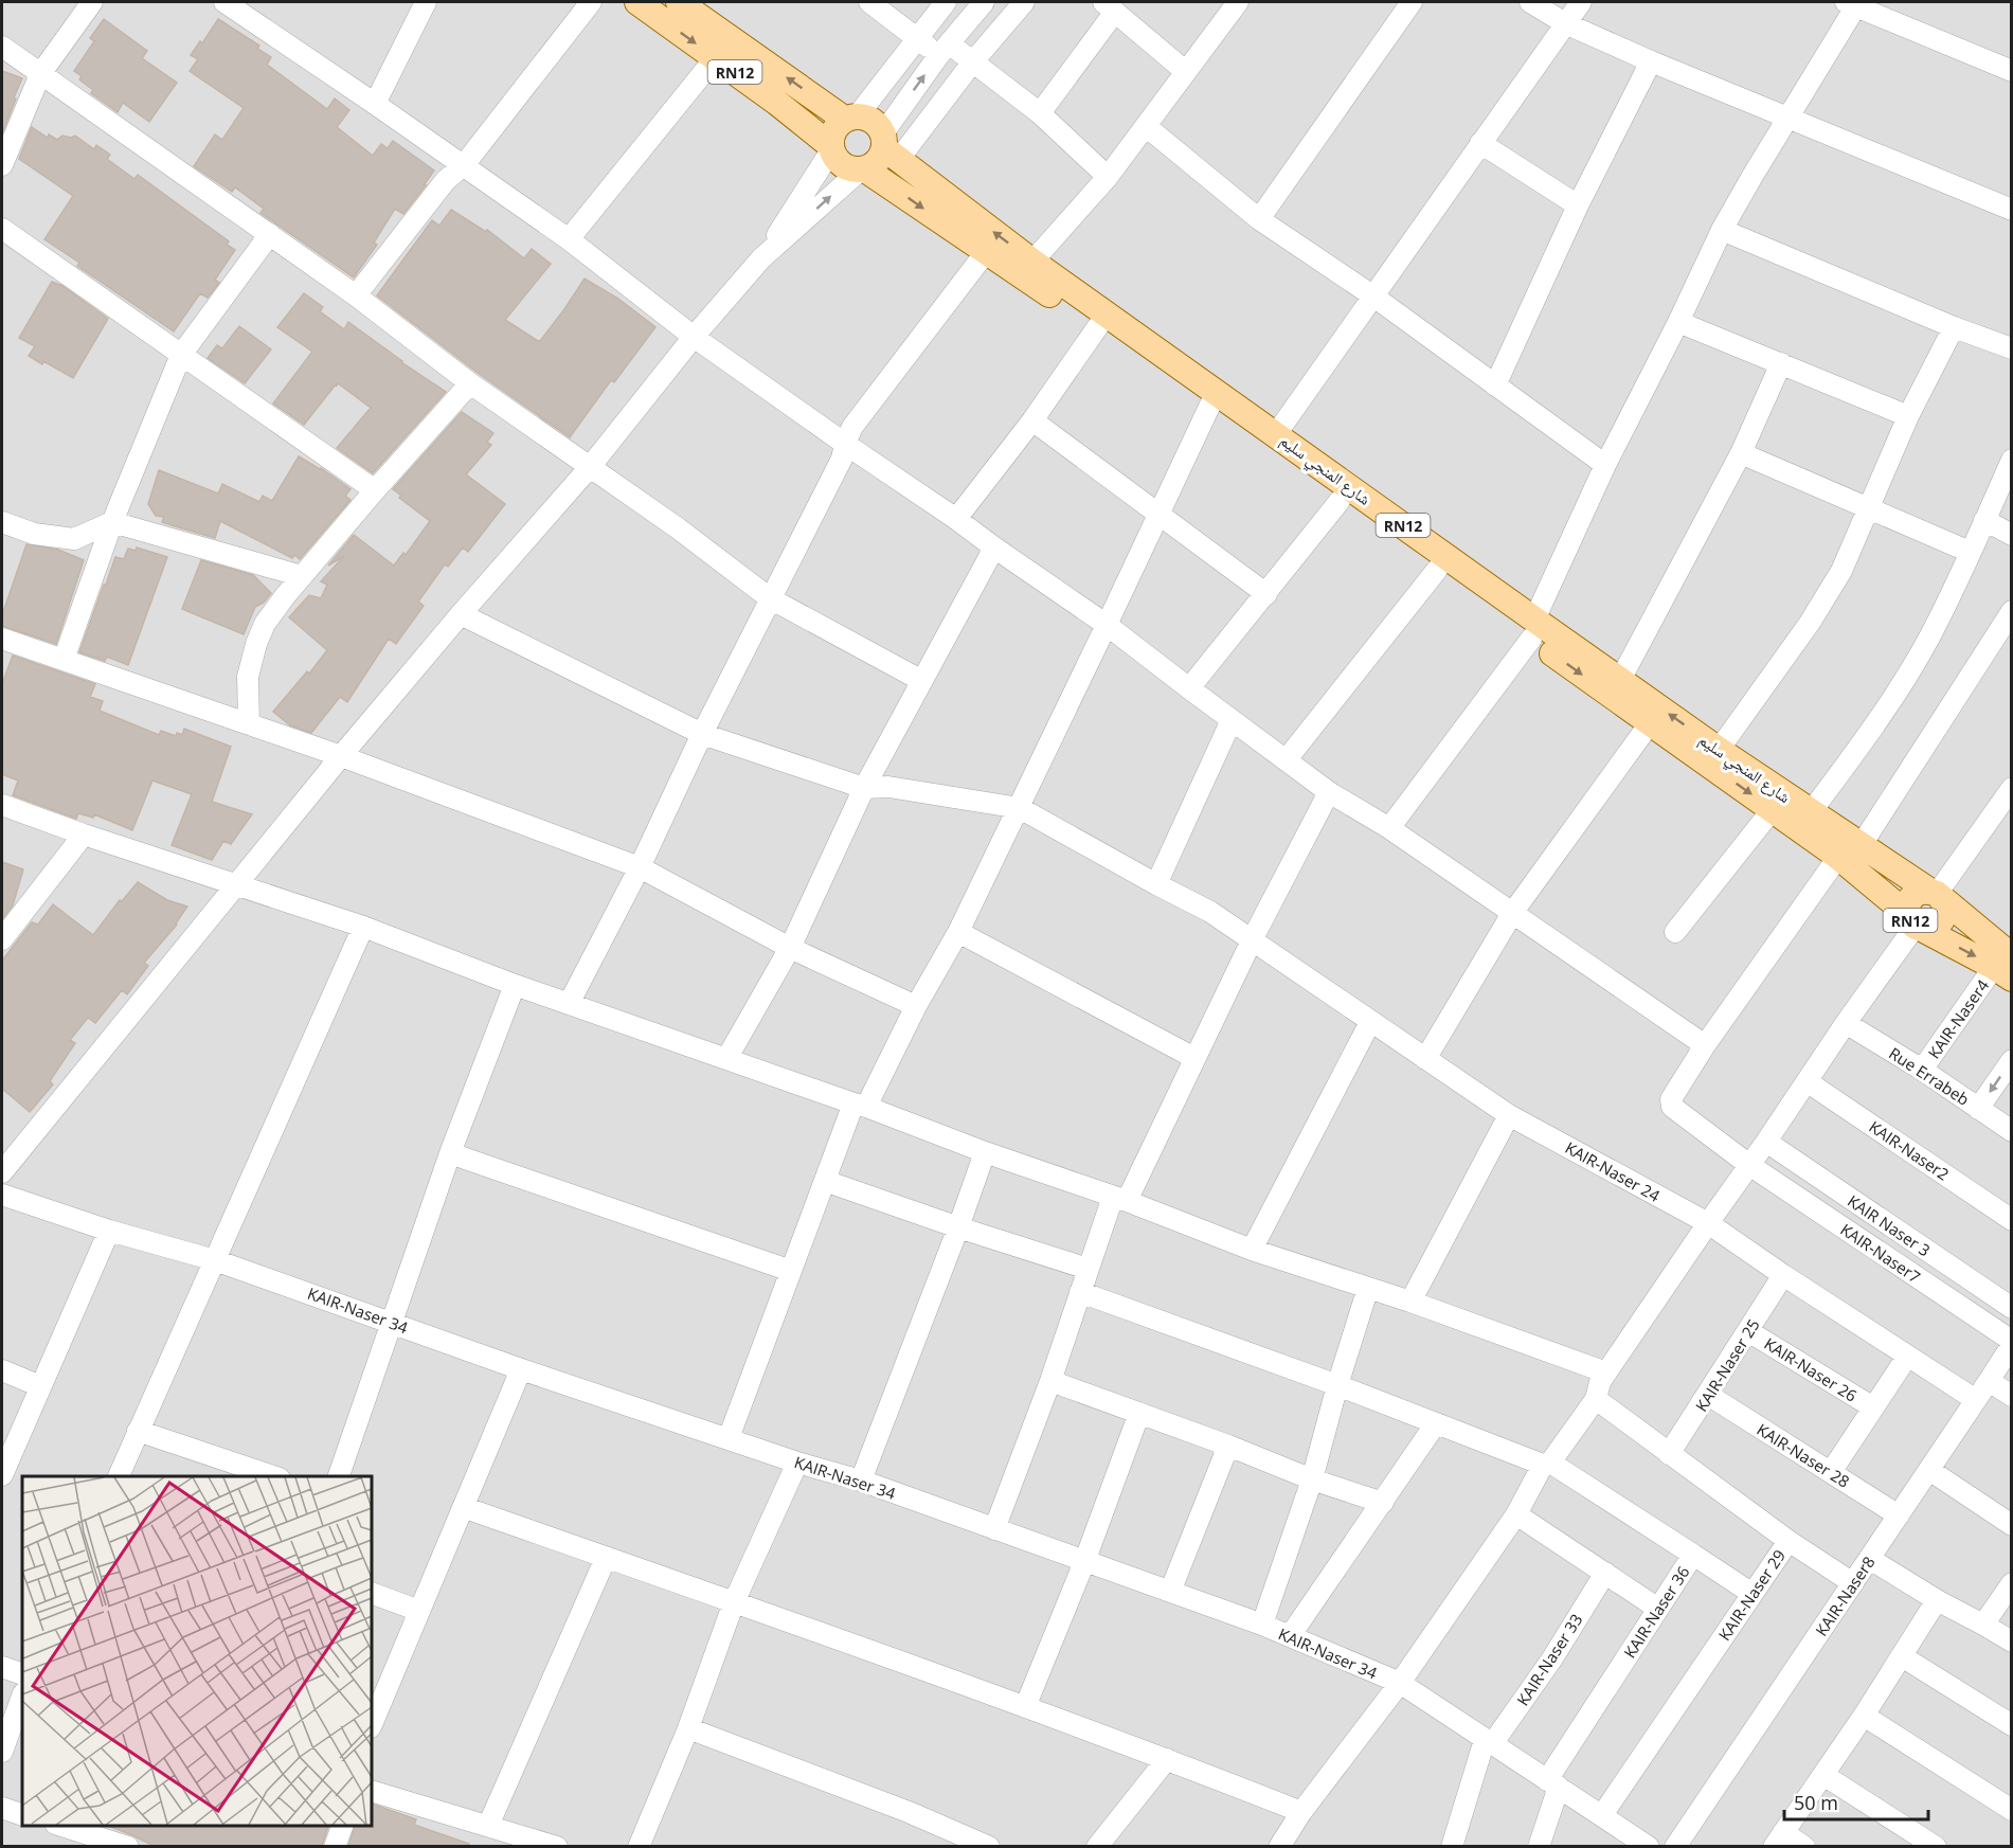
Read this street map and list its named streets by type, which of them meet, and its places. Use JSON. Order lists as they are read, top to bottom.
{
  "streets": {
    "main road": ["RN12", "شارع المنجي سليم"],
    "street": [
      "KAIR-Naser4",
      "Rue Errabeb",
      "KAIR-Naser2",
      "KAIR-Naser 24",
      "KAIR Naser 3",
      "KAIR-Naser7",
      "KAIR-Naser 34",
      "KAIR-Naser 25",
      "KAIR-Naser 26",
      "KAIR-Naser 28",
      "KAIR-Naser 29",
      "KAIR-Naser8",
      "KAIR-Naser 36",
      "KAIR-Naser 33"
    ]
  },
  "crossings": [
    ["RN12", "شارع المنجي سليم"],
    ["شارع المنجي سليم", "KAIR-Naser4"],
    ["KAIR-Naser4", "Rue Errabeb"],
    ["KAIR-Naser 24", "KAIR-Naser 25"],
    ["KAIR-Naser 24", "KAIR-Naser8"],
    ["KAIR-Naser 34", "KAIR-Naser 29"],
    ["KAIR-Naser 34", "KAIR-Naser 36"],
    ["KAIR-Naser 34", "KAIR-Naser 33"],
    ["KAIR-Naser 25", "KAIR-Naser 26"],
    ["KAIR-Naser 25", "KAIR-Naser 28"],
    ["KAIR-Naser 25", "KAIR-Naser 29"],
    ["KAIR-Naser 28", "KAIR-Naser8"]
  ],
  "scale_bar": "50 m"
}
